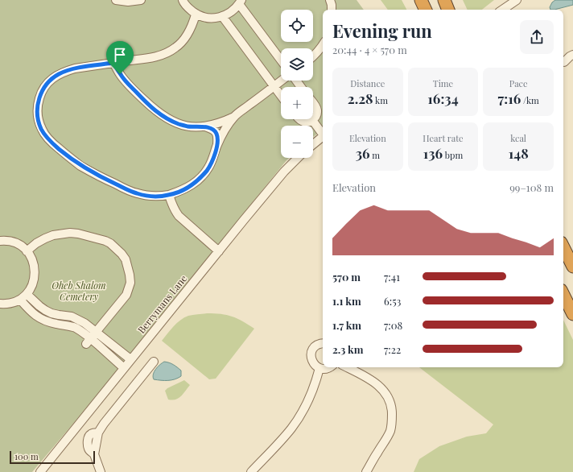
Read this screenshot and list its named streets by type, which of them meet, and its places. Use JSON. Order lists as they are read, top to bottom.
{
  "streets": {
    "street": ["Berrymans Lane"]
  },
  "parks": ["Oheb Shalom Cemetery"],
  "scale_bar": "100 m",
  "page": {
    "map_buttons": ["+", "−"],
    "heading": ["Evening run", "20:44 · 4 × 570 m"],
    "stats": [
      ["Distance", "2.28 km"],
      ["Time", "16:34"],
      ["Pace", "7:16 /km"],
      ["Elevation", "36 m"],
      ["Heart rate", "136 bpm"],
      ["kcal", "148"]
    ],
    "chart": ["Elevation", "99–108 m"],
    "list": [
      {
        "name": "570 m",
        "note": "7:41"
      },
      {
        "name": "1.1 km",
        "note": "6:53"
      },
      {
        "name": "1.7 km",
        "note": "7:08"
      },
      {
        "name": "2.3 km",
        "note": "7:22"
      }
    ],
    "scale": "100 m"
  }
}
